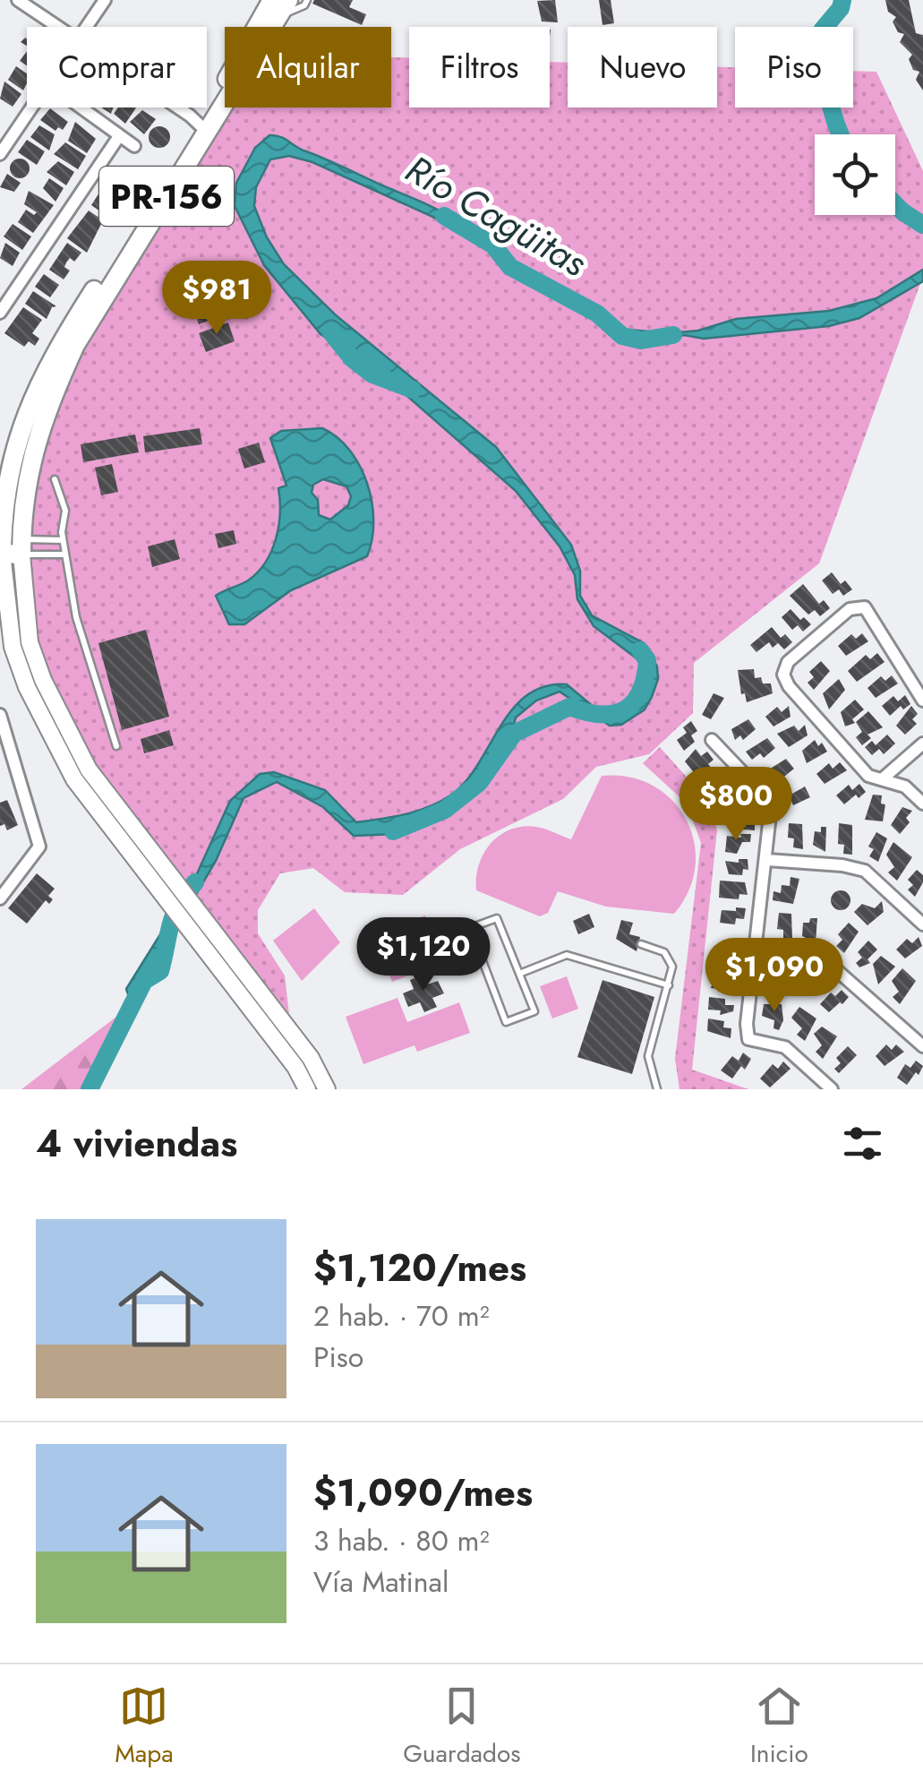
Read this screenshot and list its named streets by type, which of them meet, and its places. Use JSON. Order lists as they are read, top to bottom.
{
  "streets": {
    "main road": ["PR-156"]
  },
  "water": ["Río Cagüitas"],
  "page": {
    "chip": [
      "Comprar",
      "Alquilar",
      "Filtros",
      "Nuevo",
      "Piso"
    ],
    "price": [
      "$981",
      "$800",
      "$1,120",
      "$1,090"
    ],
    "heading": "4 viviendas",
    "list": [
      {
        "name": "$1,120/mes",
        "note": "2 hab. · 70 m² · Piso"
      },
      {
        "name": "$1,090/mes",
        "note": "3 hab. · 80 m² · Vía Matinal"
      }
    ],
    "tabs": ["Mapa", "Guardados", "Inicio"]
  }
}
